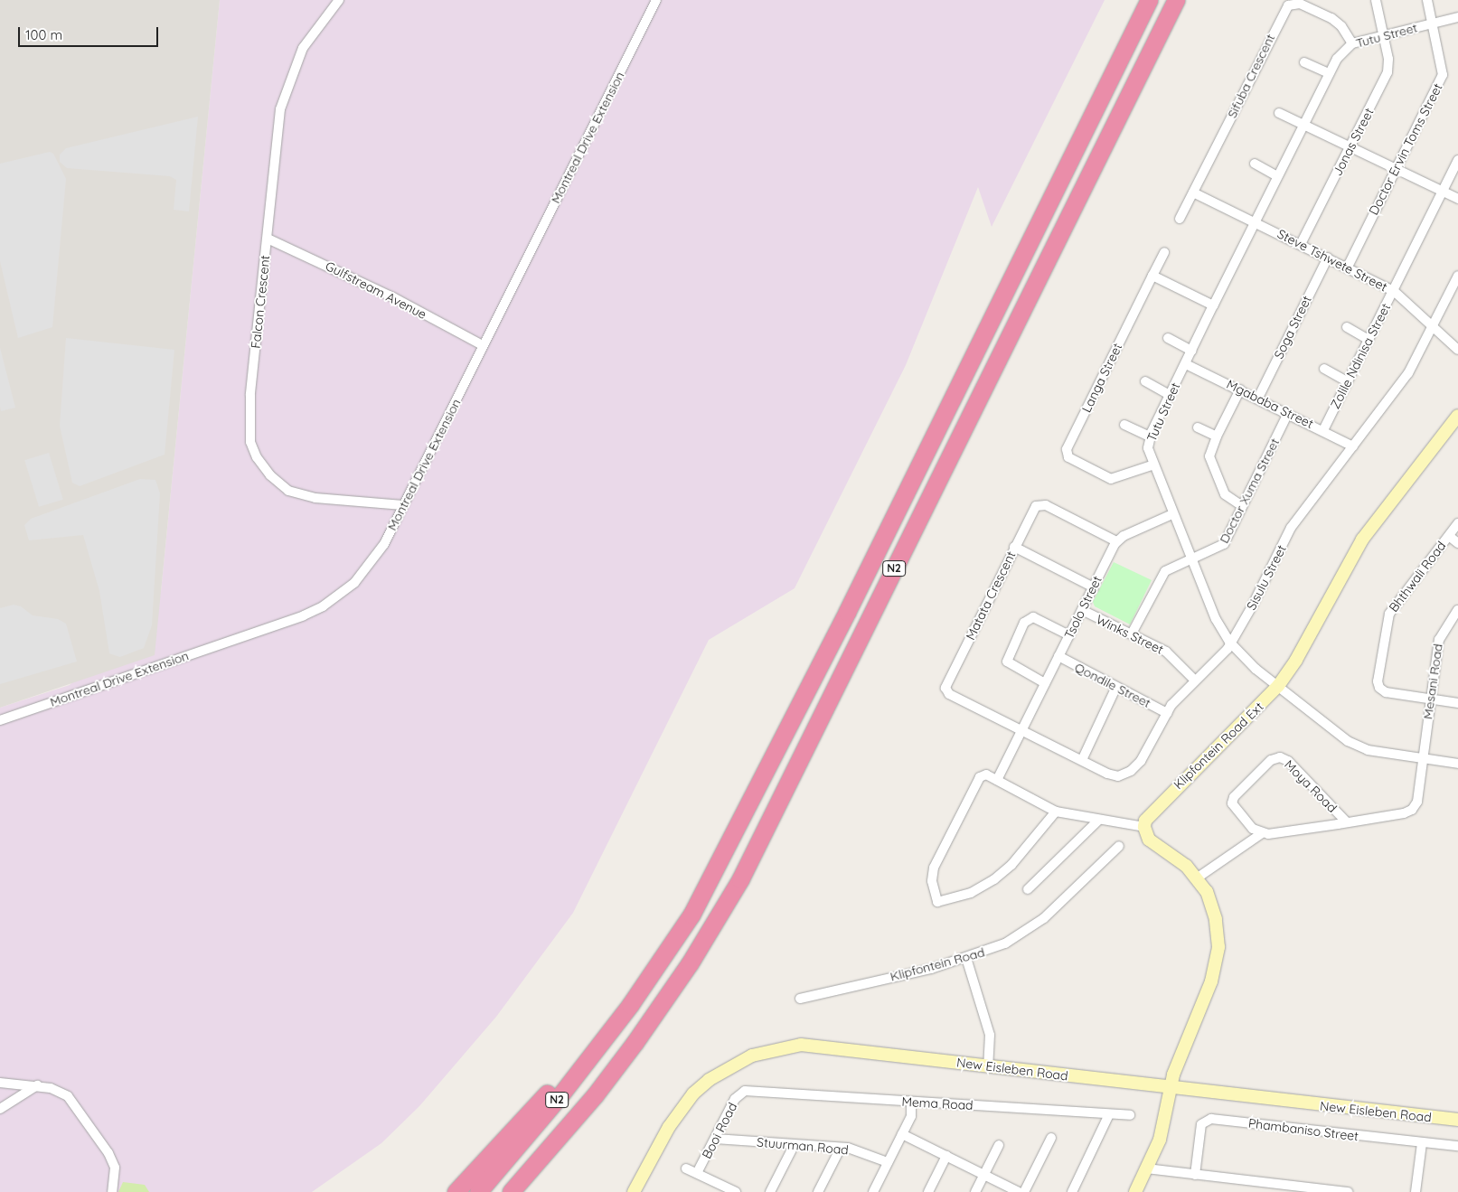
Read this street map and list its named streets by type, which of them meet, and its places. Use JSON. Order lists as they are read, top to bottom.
{
  "streets": {
    "highway": ["N2"],
    "street": [
      "Tutu Street",
      "Sifuba Crescent",
      "Montreal Drive Extension",
      "Jonas Street",
      "Doctor Ervin Toms Street",
      "Steve Tshwete Street",
      "Gulfstream Avenue",
      "Falcon Crescent",
      "Soga Street",
      "Zolile Ndinisa Street",
      "Langa Street",
      "Mgababa Street",
      "Doctor Xuma Street",
      "Bhthwali Road",
      "Sisulu Street",
      "Matata Crescent",
      "Tsolo Street",
      "Winks Street",
      "Mesani Road",
      "Qondile Street",
      "Klipfontein Road Ext",
      "Moya Road",
      "Klipfontein Road",
      "New Eisleben Road",
      "Mema Road",
      "Phambaniso Street",
      "Booi Road",
      "Stuurman Road"
    ]
  },
  "crossings": [
    ["Tutu Street", "Sifuba Crescent"],
    ["Tutu Street", "Jonas Street"],
    ["Tutu Street", "Doctor Ervin Toms Street"],
    ["Tutu Street", "Steve Tshwete Street"],
    ["Tutu Street", "Langa Street"],
    ["Tutu Street", "Mgababa Street"],
    ["Tutu Street", "Doctor Xuma Street"],
    ["Tutu Street", "Sisulu Street"],
    ["Tutu Street", "Mesani Road"],
    ["Tutu Street", "Klipfontein Road Ext"],
    ["Tutu Street", "Moya Road"],
    ["Sifuba Crescent", "Steve Tshwete Street"],
    ["Montreal Drive Extension", "Gulfstream Avenue"],
    ["Montreal Drive Extension", "Falcon Crescent"],
    ["Jonas Street", "Steve Tshwete Street"],
    ["Doctor Ervin Toms Street", "Steve Tshwete Street"],
    ["Steve Tshwete Street", "Soga Street"],
    ["Steve Tshwete Street", "Zolile Ndinisa Street"],
    ["Steve Tshwete Street", "Sisulu Street"],
    ["Gulfstream Avenue", "Falcon Crescent"],
    ["Soga Street", "Mgababa Street"],
    ["Zolile Ndinisa Street", "Mgababa Street"],
    ["Mgababa Street", "Doctor Xuma Street"],
    ["Mgababa Street", "Sisulu Street"],
    ["Doctor Xuma Street", "Winks Street"],
    ["Bhthwali Road", "Mesani Road"],
    ["Sisulu Street", "Matata Crescent"],
    ["Sisulu Street", "Tsolo Street"],
    ["Sisulu Street", "Winks Street"],
    ["Sisulu Street", "Qondile Street"],
    ["Matata Crescent", "Tsolo Street"],
    ["Tsolo Street", "Winks Street"],
    ["Tsolo Street", "Qondile Street"],
    ["Mesani Road", "Moya Road"],
    ["Mema Road", "Booi Road"],
    ["Booi Road", "Stuurman Road"]
  ],
  "scale_bar": "100 m"
}
